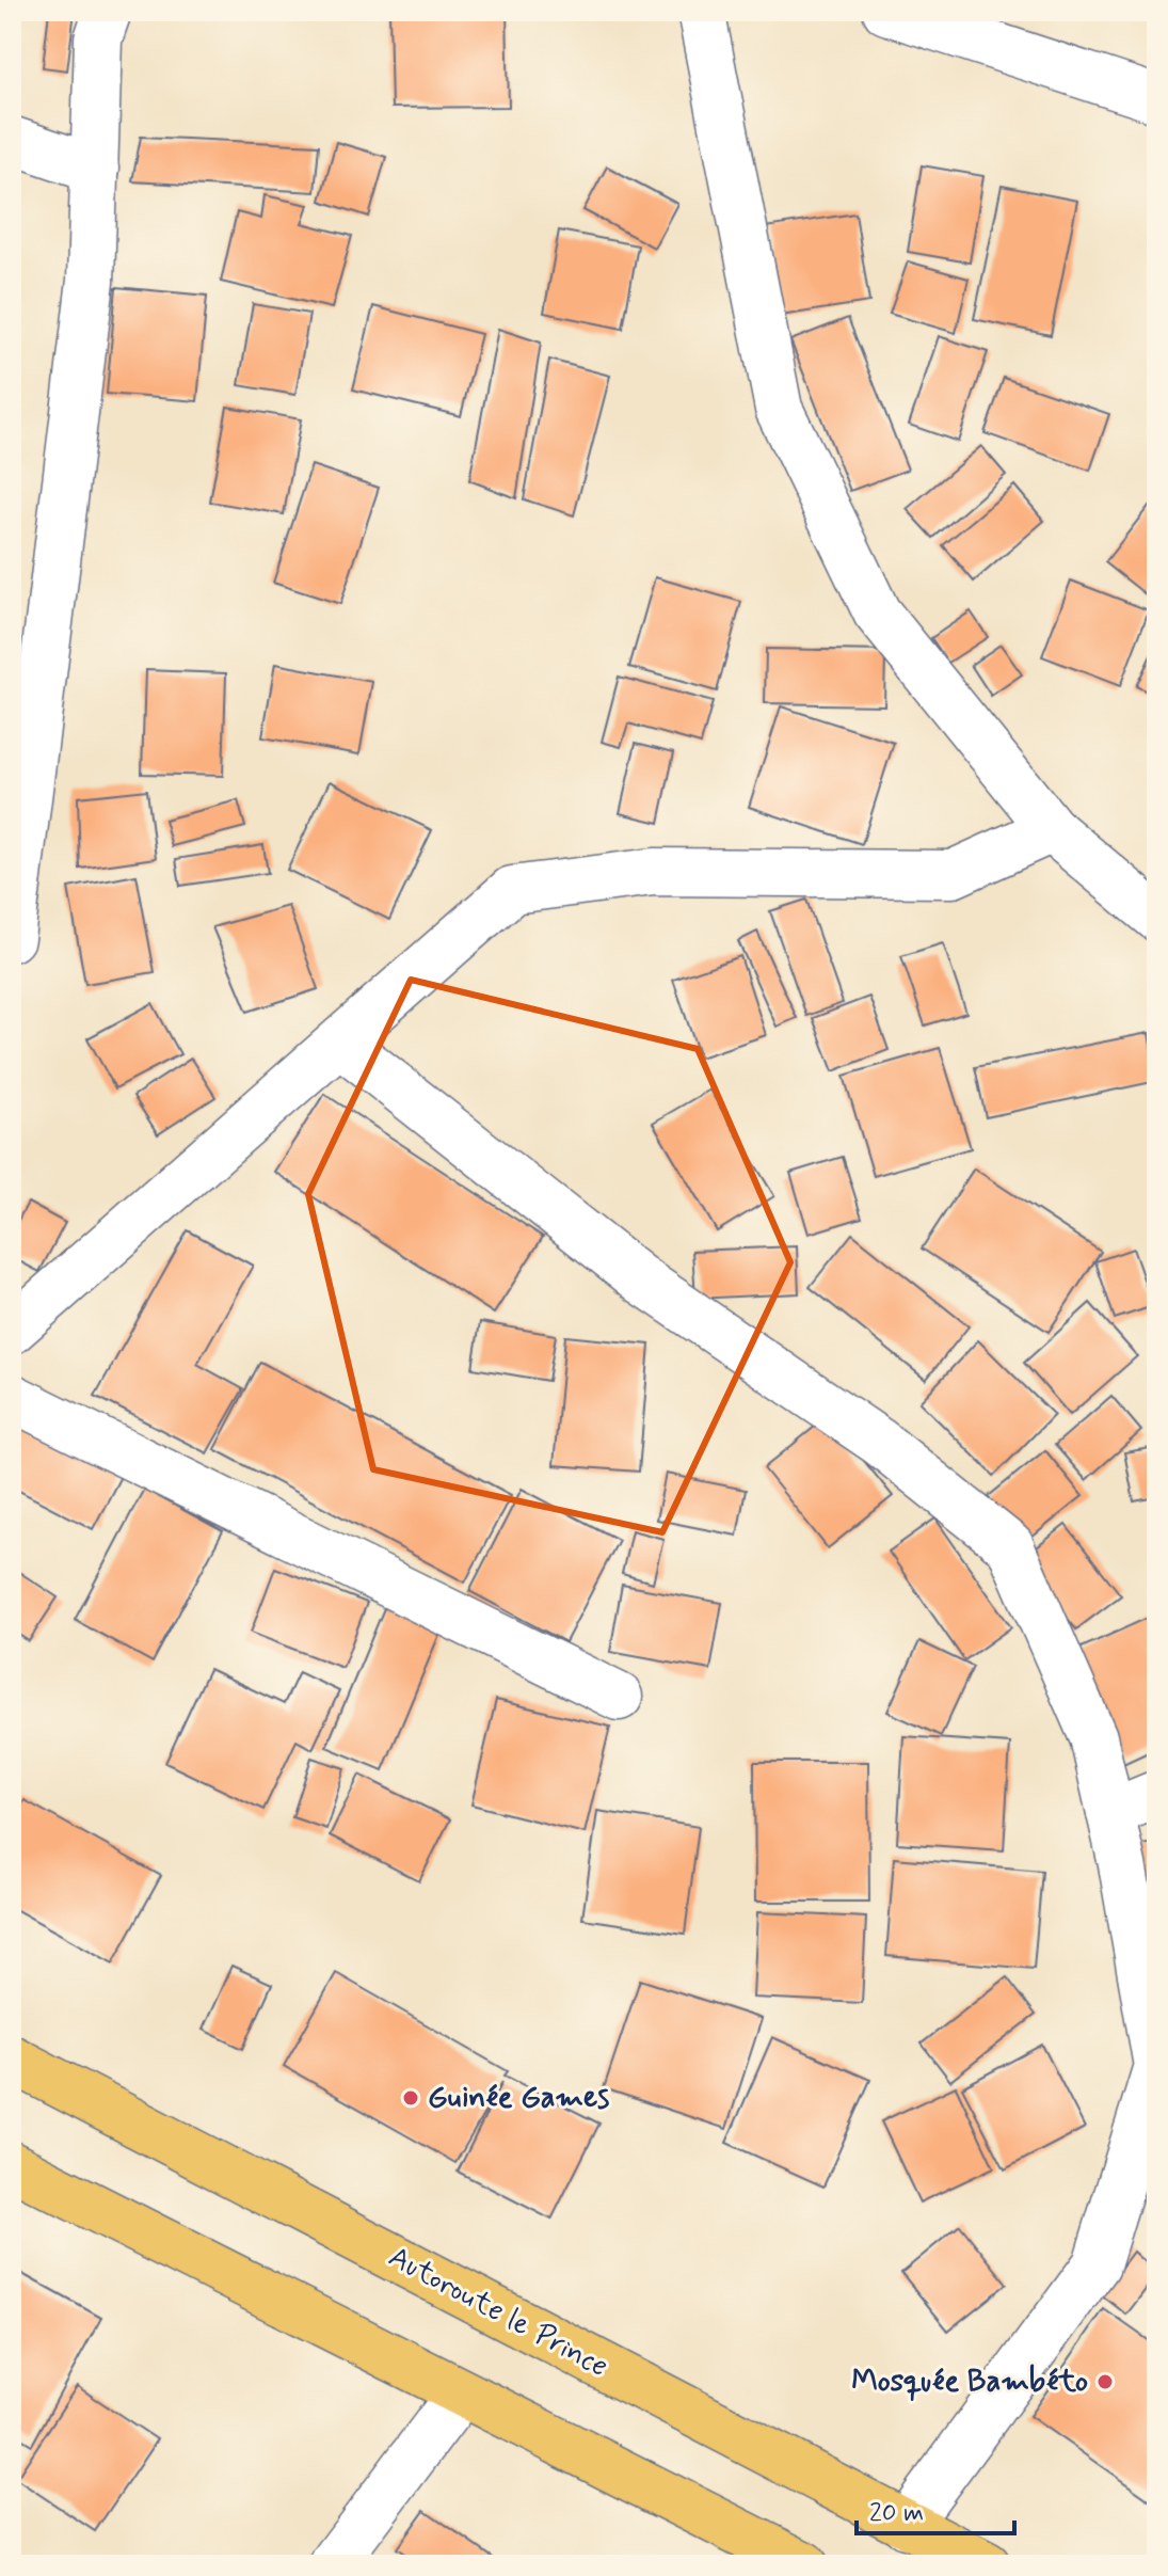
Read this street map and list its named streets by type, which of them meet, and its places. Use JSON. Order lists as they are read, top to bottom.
{
  "streets": {
    "main road": ["Autoroute le Prince"]
  },
  "places": ["Guinée Games", "Mosquée Bambéto"],
  "scale_bar": "20 m"
}
